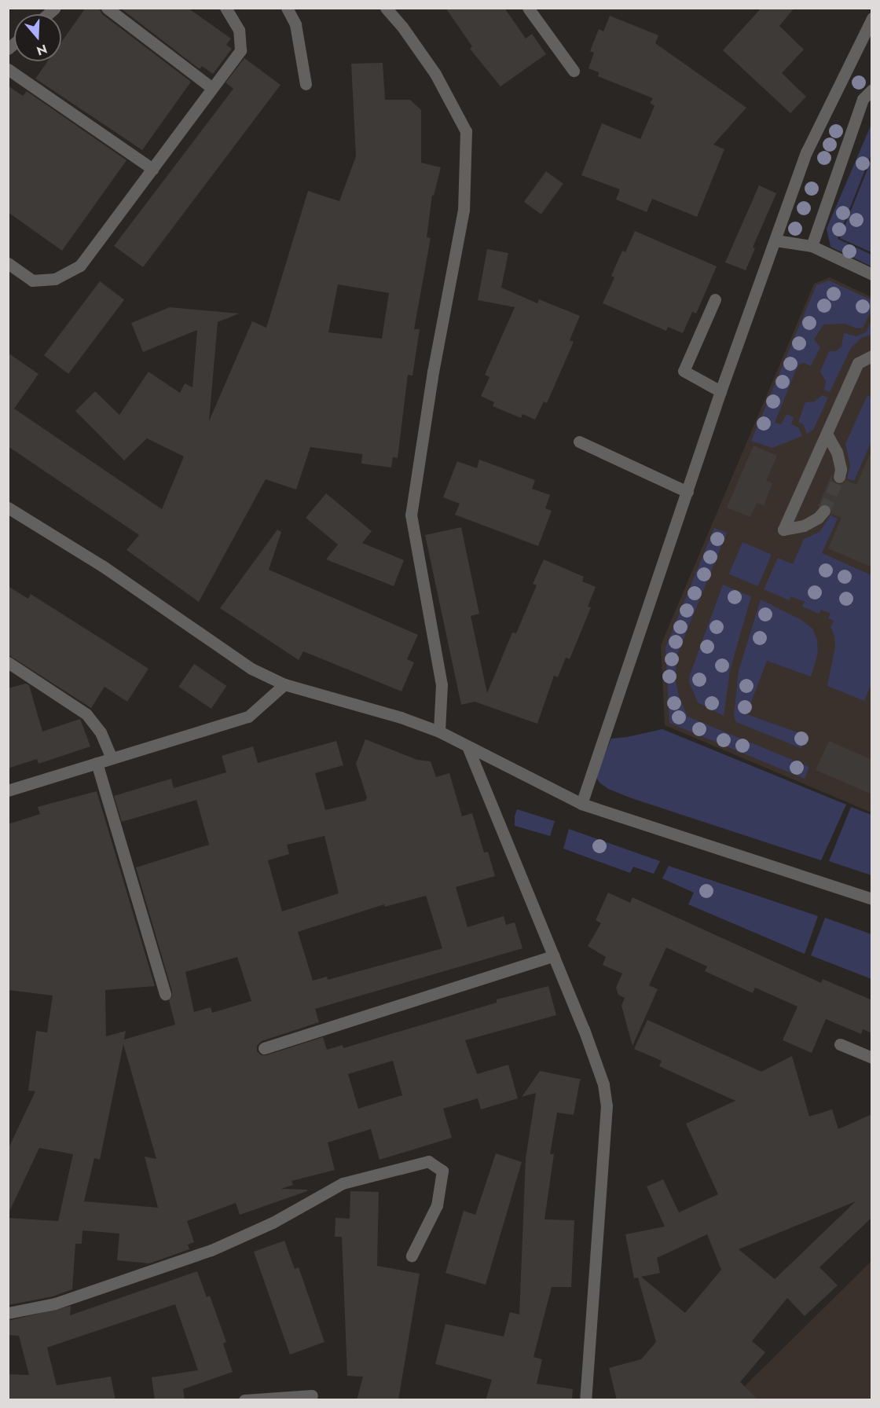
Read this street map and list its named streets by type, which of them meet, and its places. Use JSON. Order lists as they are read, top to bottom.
{
  "north": "bottom"
}
